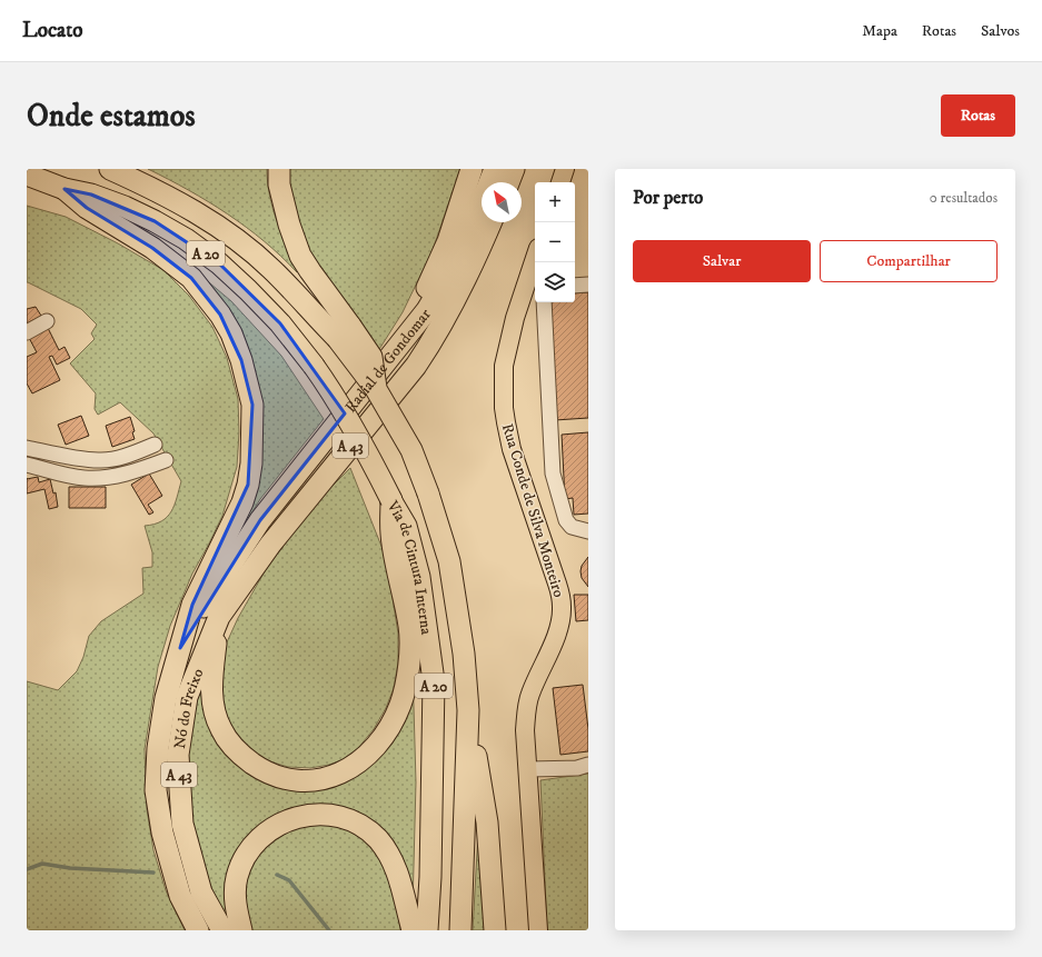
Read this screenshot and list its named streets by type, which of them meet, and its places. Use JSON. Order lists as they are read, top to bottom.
{
  "streets": {
    "highway": [
      "A 20",
      "Radial de Gondomar",
      "A 43",
      "Via de Cintura Interna",
      "Nó do Freixo"
    ],
    "main road": ["Rua Conde de Silva Monteiro"]
  },
  "crossings": [
    ["Radial de Gondomar", "Nó do Freixo"]
  ],
  "north": "top left",
  "page": {
    "header": "Locato",
    "nav": ["Mapa", "Rotas", "Salvos"],
    "buttons": [
      "Rotas",
      ["Salvar", "Compartilhar"]
    ],
    "title": "Onde estamos",
    "heading": ["Por perto", "0 resultados"],
    "map_buttons": ["+", "−"]
  }
}
